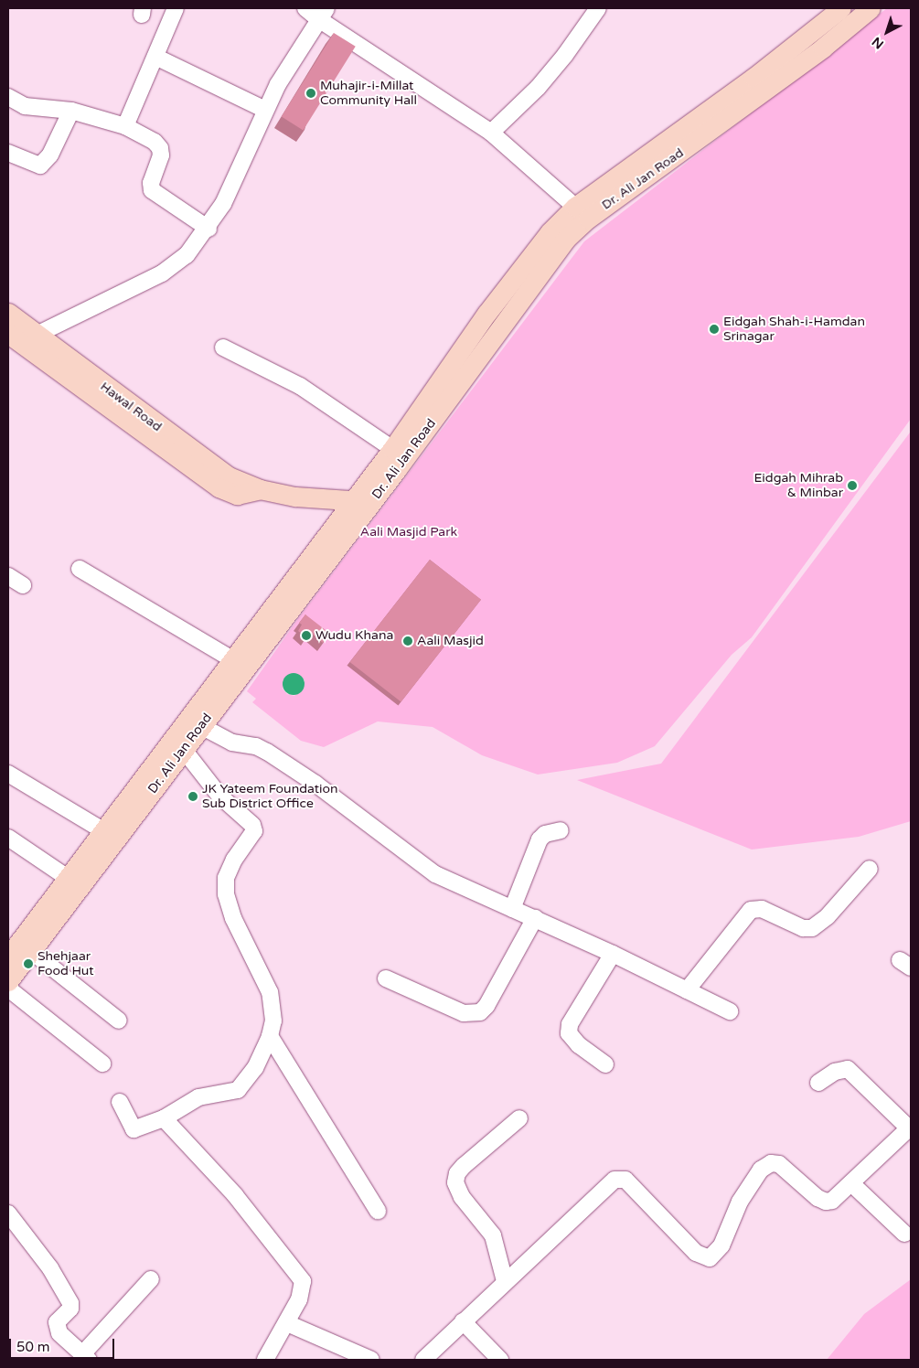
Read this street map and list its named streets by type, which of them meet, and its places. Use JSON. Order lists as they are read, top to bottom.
{
  "streets": {
    "main road": ["Dr. Ali Jan Road", "Hawal Road"]
  },
  "crossings": [
    ["Dr. Ali Jan Road", "Hawal Road"]
  ],
  "parks": ["Aali Masjid Park"],
  "places": [
    "Muhajir-i-Millat Community Hall",
    "Eidgah Shah-i-Hamdan Srinagar",
    "Eidgah Mihrab & Minbar",
    "Wudu Khana",
    "Aali Masjid",
    "JK Yateem Foundation Sub District Office",
    "Shehjaar Food Hut"
  ],
  "scale_bar": "50 m",
  "north": "bottom left"
}
